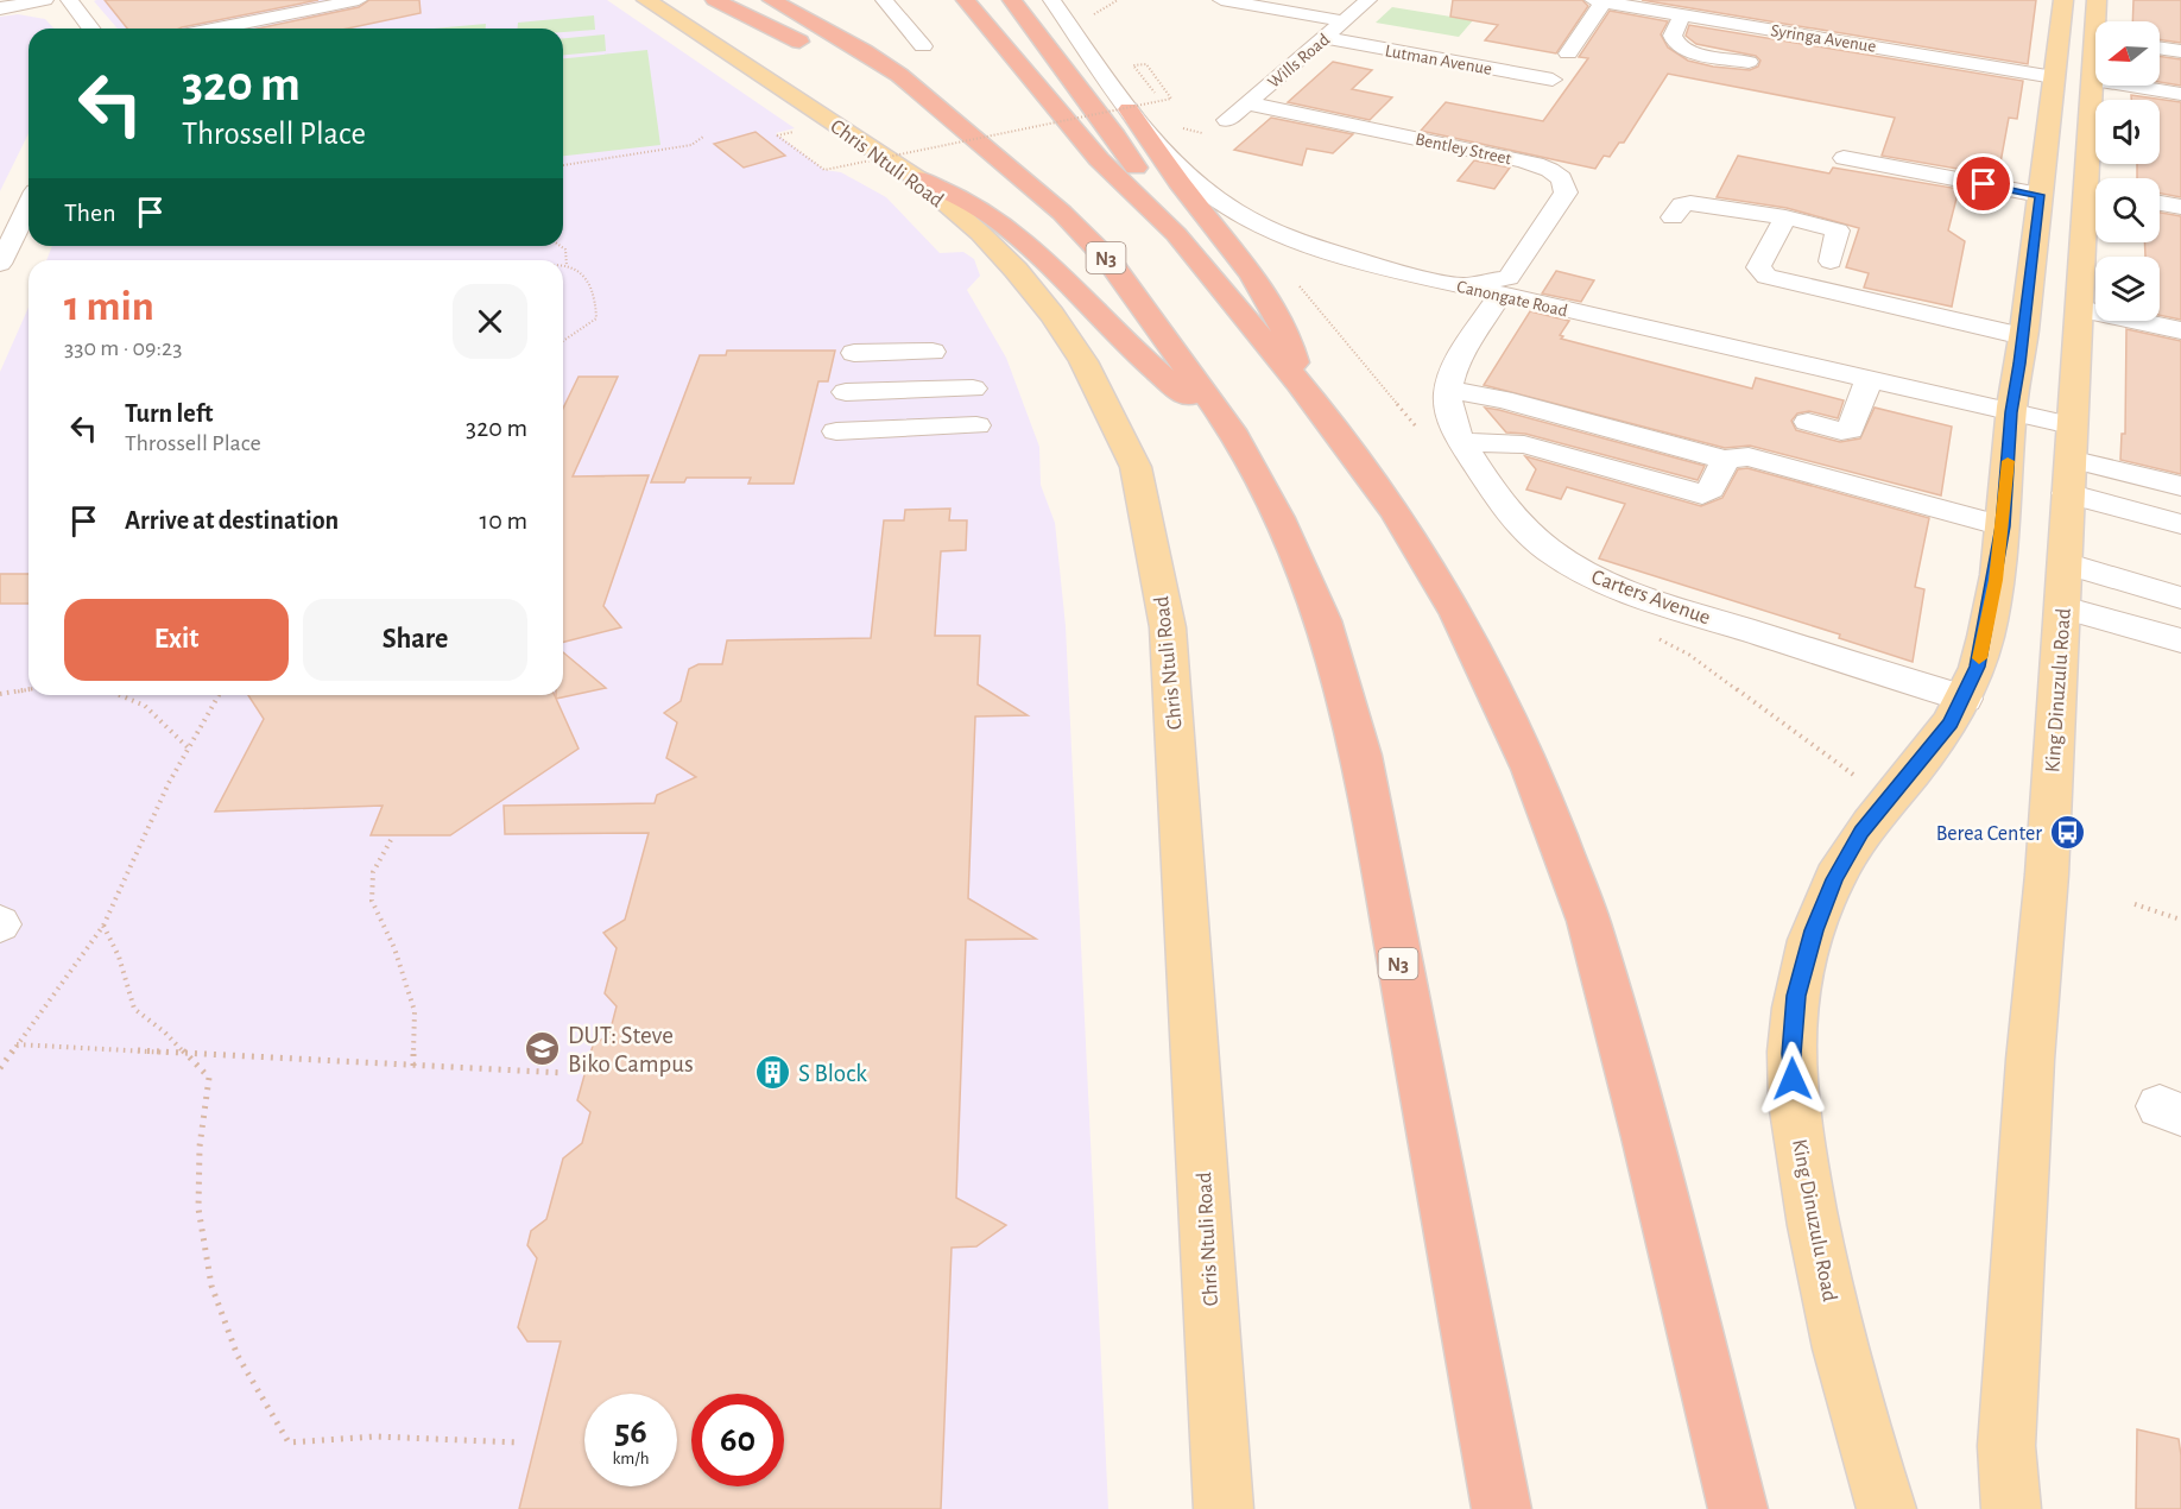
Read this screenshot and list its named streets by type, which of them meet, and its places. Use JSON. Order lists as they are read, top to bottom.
{
  "streets": {
    "highway": ["N3"],
    "main road": ["Chris Ntuli Road", "King Dinuzulu Road"],
    "street": [
      "Syringa Avenue",
      "Lutman Avenue",
      "Wills Road",
      "Bentley Street",
      "Canongate Road",
      "Carters Avenue"
    ]
  },
  "crossings": [
    ["Syringa Avenue", "King Dinuzulu Road"],
    ["Lutman Avenue", "Wills Road"],
    ["Wills Road", "Bentley Street"],
    ["Bentley Street", "Canongate Road"],
    ["Canongate Road", "King Dinuzulu Road"],
    ["Carters Avenue", "King Dinuzulu Road"]
  ],
  "places": {
    "bus stop": ["Berea Center"],
    "school or university": ["DUT: Steve Biko Campus"],
    "building": ["S Block"]
  },
  "north": "left",
  "page": {
    "turn": ["320 m", "Throssell Place"],
    "then": "Then",
    "heading": ["1 min", "330 m · 09:23"],
    "list": [
      {
        "name": "Turn left",
        "note": "Throssell Place",
        "value": "320 m"
      },
      {
        "name": "Arrive at destination",
        "value": "10 m"
      }
    ],
    "buttons": ["Exit", "Share"],
    "speed": "56 km/h",
    "limit": "60"
  }
}
